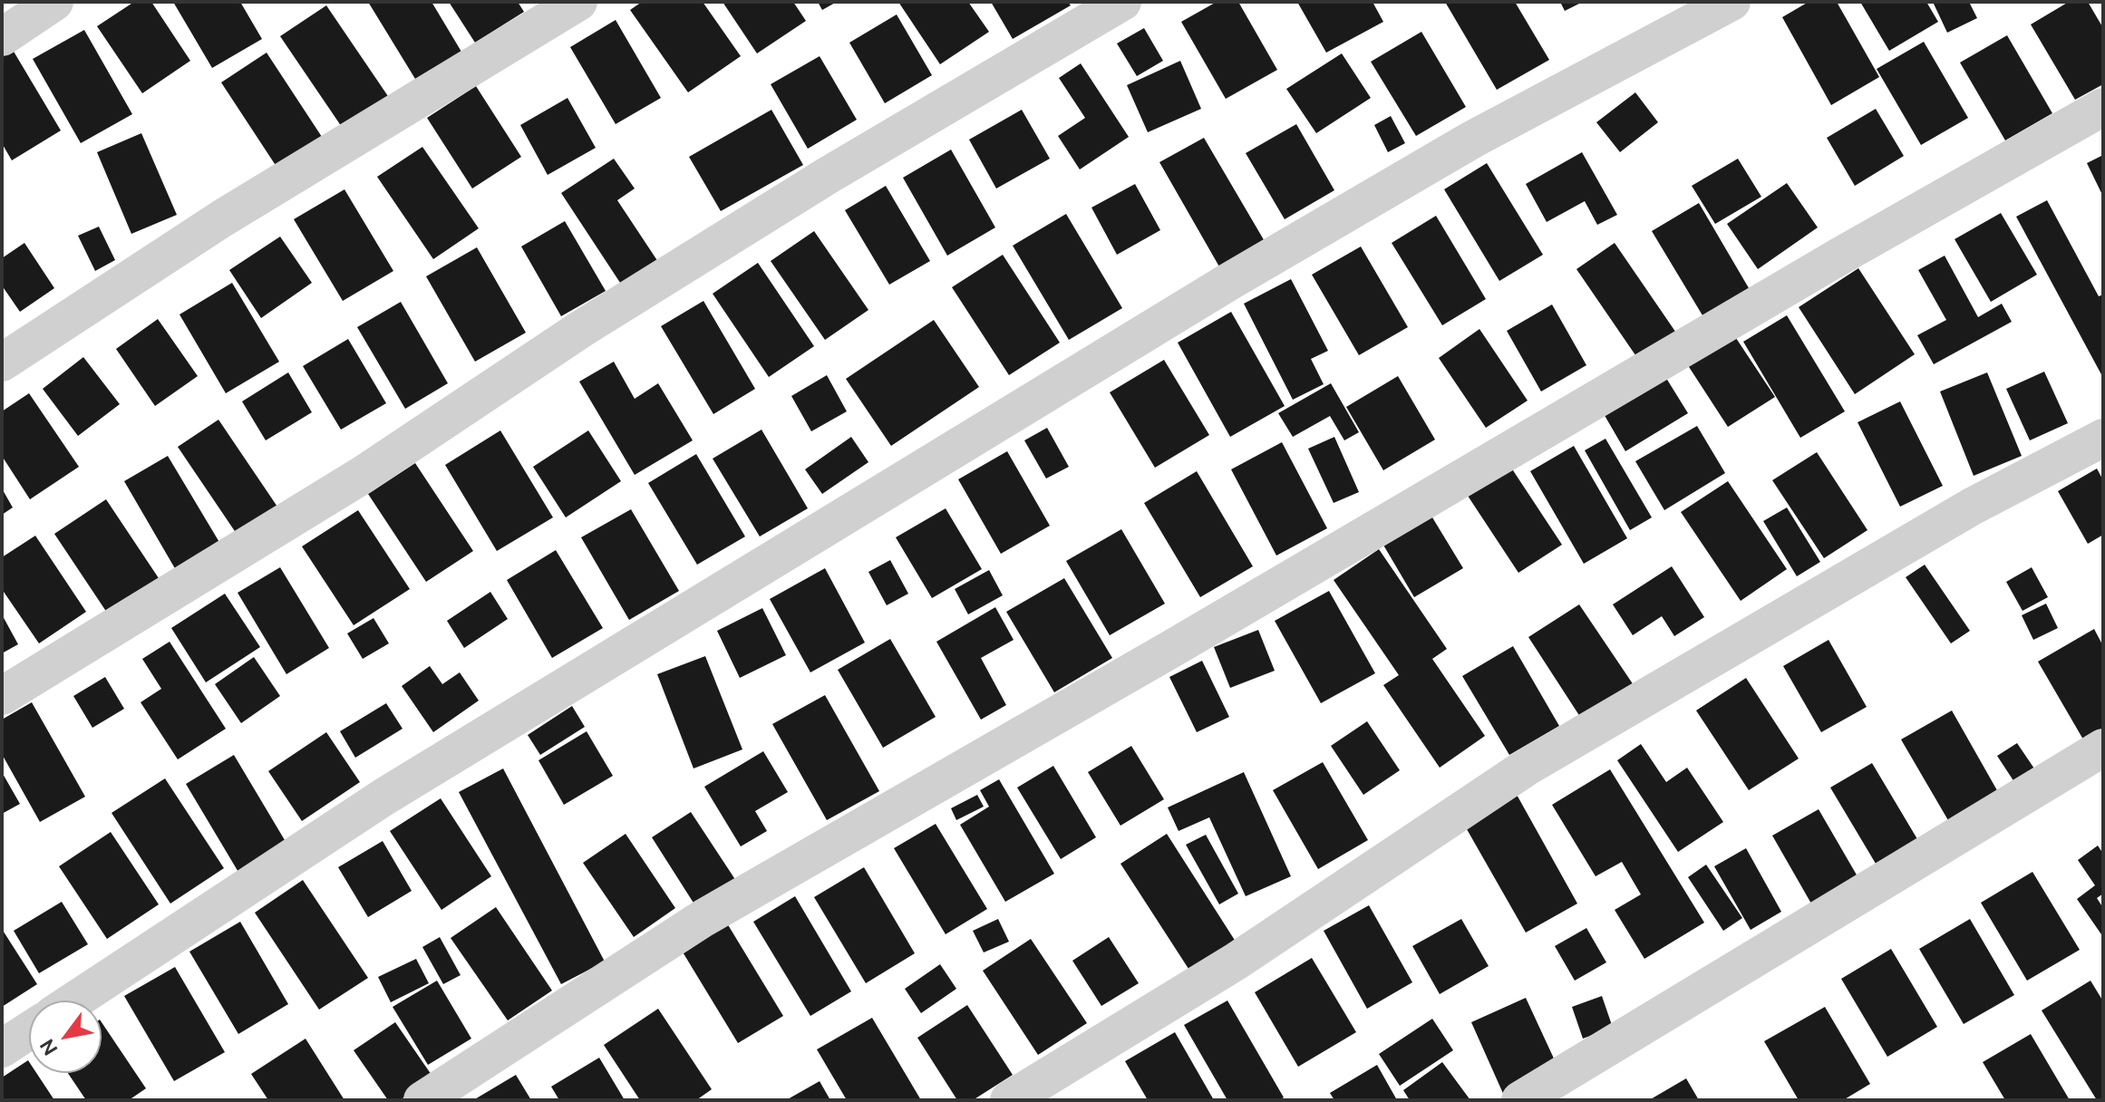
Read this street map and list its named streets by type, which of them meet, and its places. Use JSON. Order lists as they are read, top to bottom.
{
  "north": "bottom left"
}
